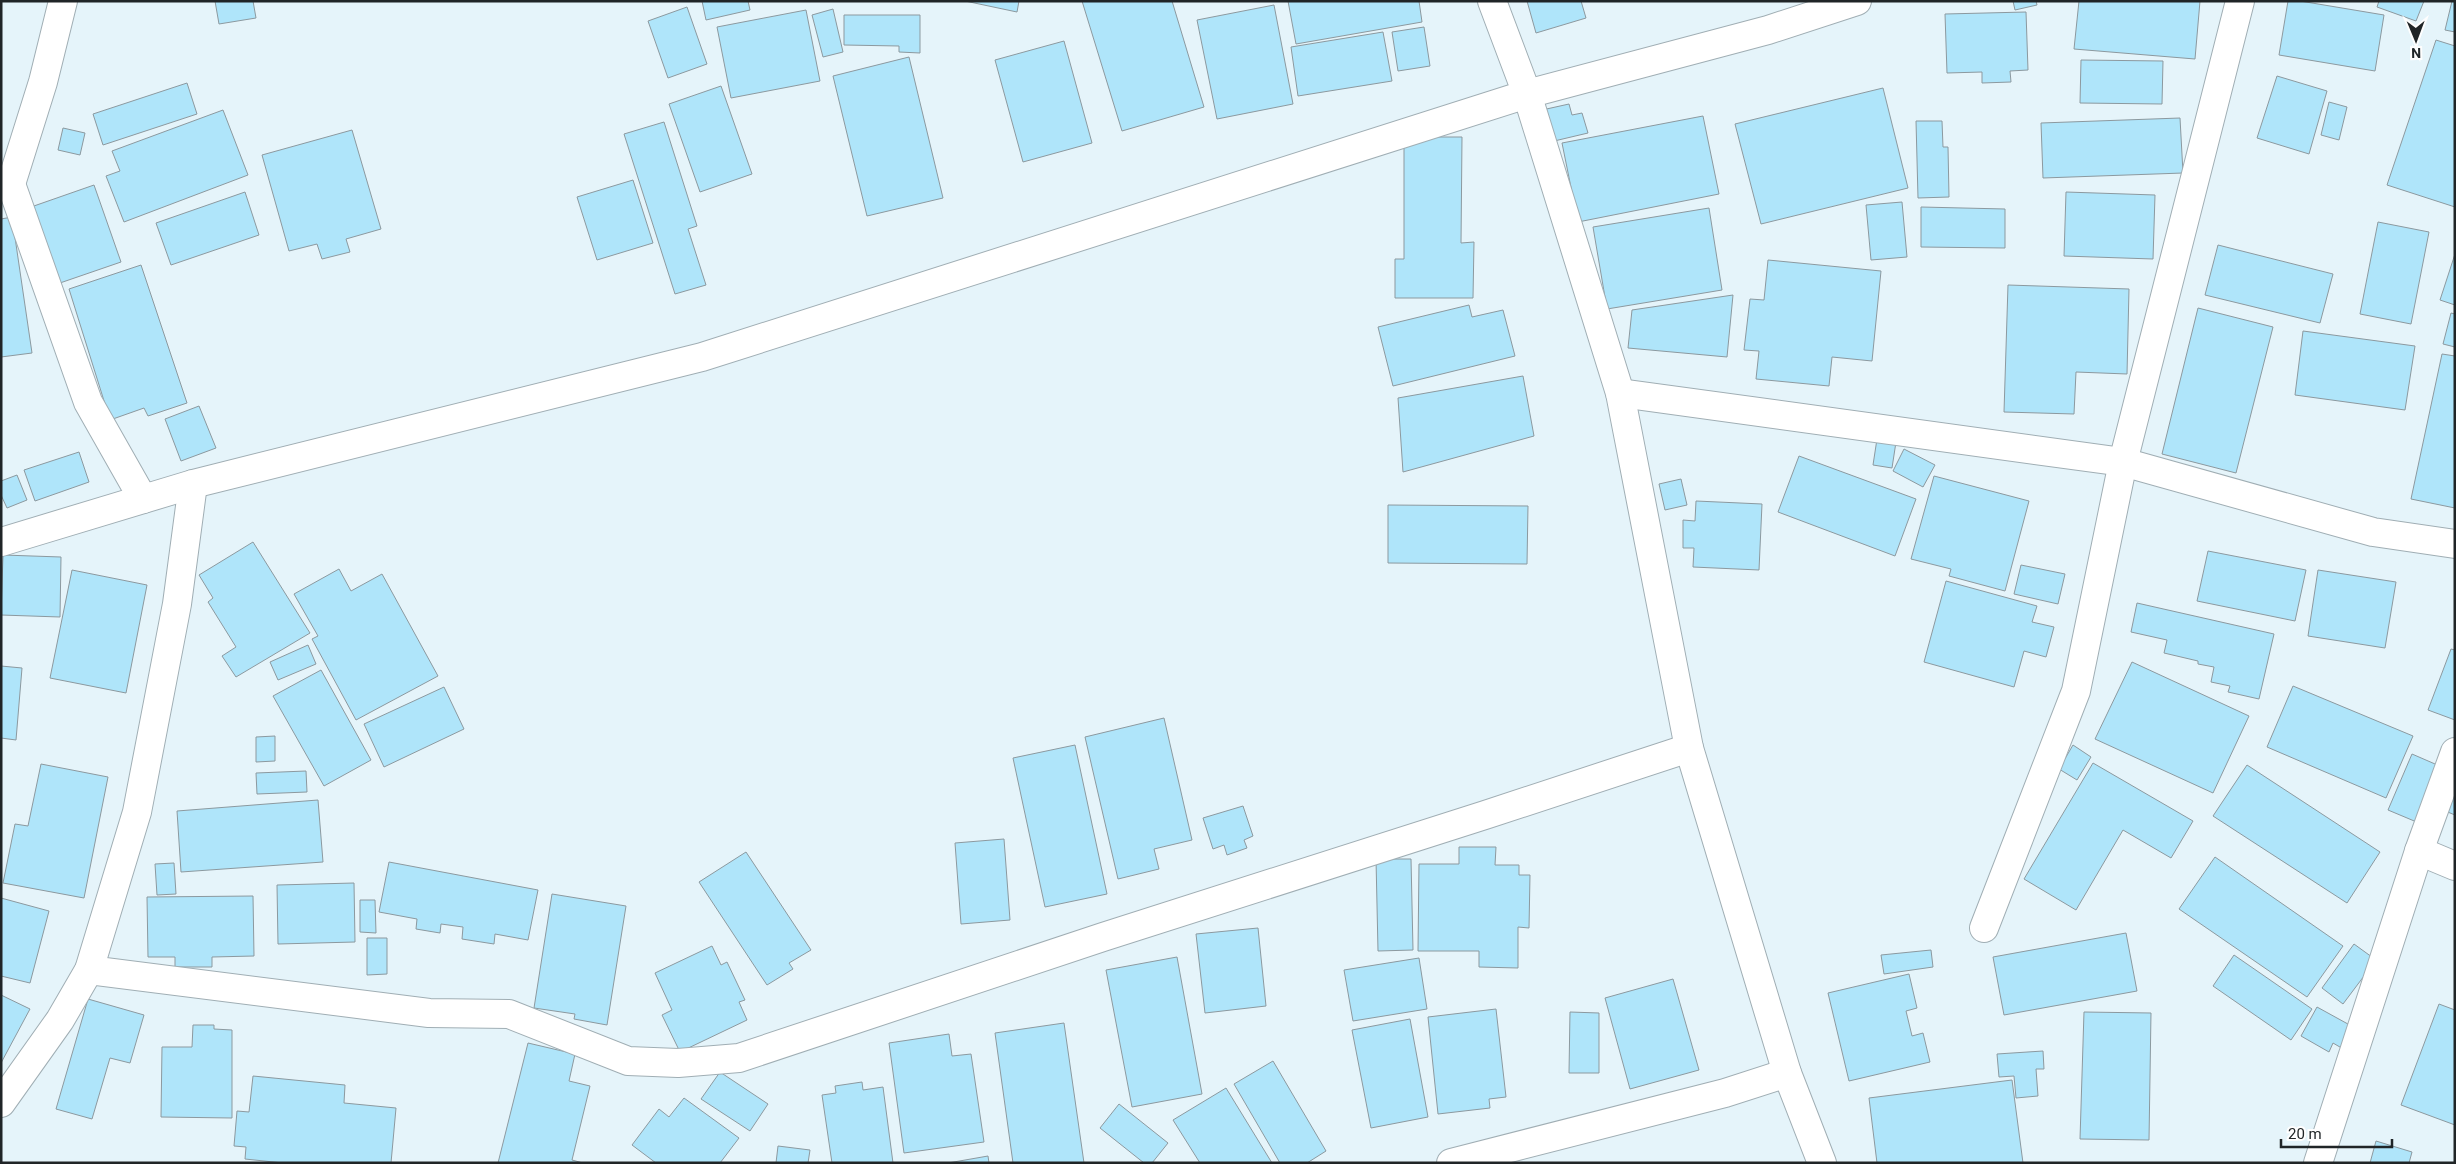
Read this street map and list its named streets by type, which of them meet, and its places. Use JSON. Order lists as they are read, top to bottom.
{
  "scale_bar": "20 m",
  "north": "bottom"
}
